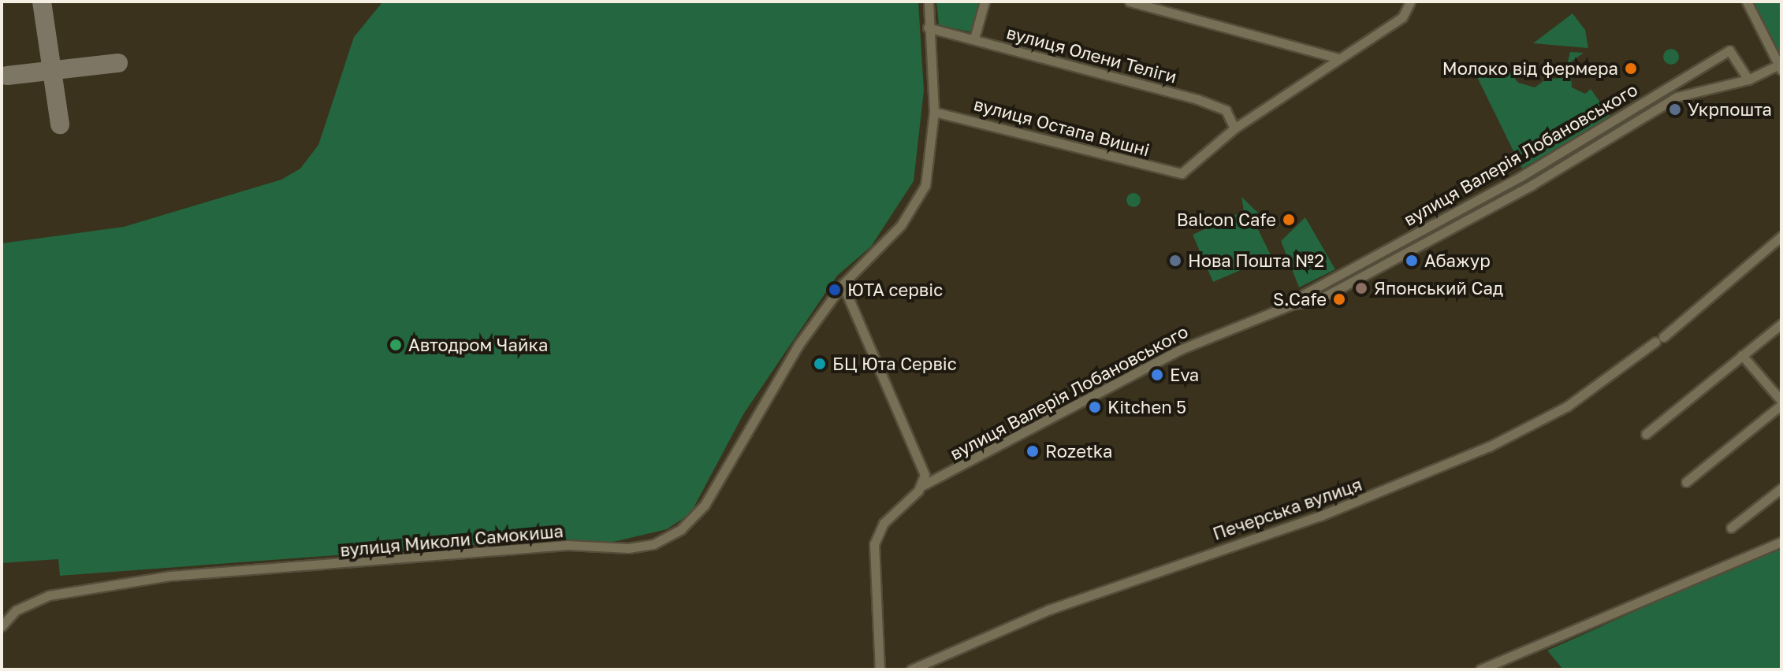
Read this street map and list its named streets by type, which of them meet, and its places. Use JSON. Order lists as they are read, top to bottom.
{
  "streets": {
    "street": [
      "вулиця Олени Теліги",
      "вулиця Остапа Вишні",
      "вулиця Валерія Лобановського",
      "Печерська вулиця",
      "вулиця Миколи Самокиша"
    ]
  },
  "crossings": [
    ["вулиця Олени Теліги", "вулиця Остапа Вишні"],
    ["вулиця Олени Теліги", "вулиця Миколи Самокиша"],
    ["вулиця Остапа Вишні", "вулиця Миколи Самокиша"]
  ],
  "places": [
    "Молоко від фермера",
    "Укрпошта",
    "Balcon Cafe",
    "Нова Пошта №2",
    "Абажур",
    "Японський Сад",
    "ЮТА сервіс",
    "S.Cafe",
    "Автодром Чайка",
    "БЦ Юта Сервіс",
    "Eva",
    "Kitchen 5",
    "Rozetka"
  ]
}
